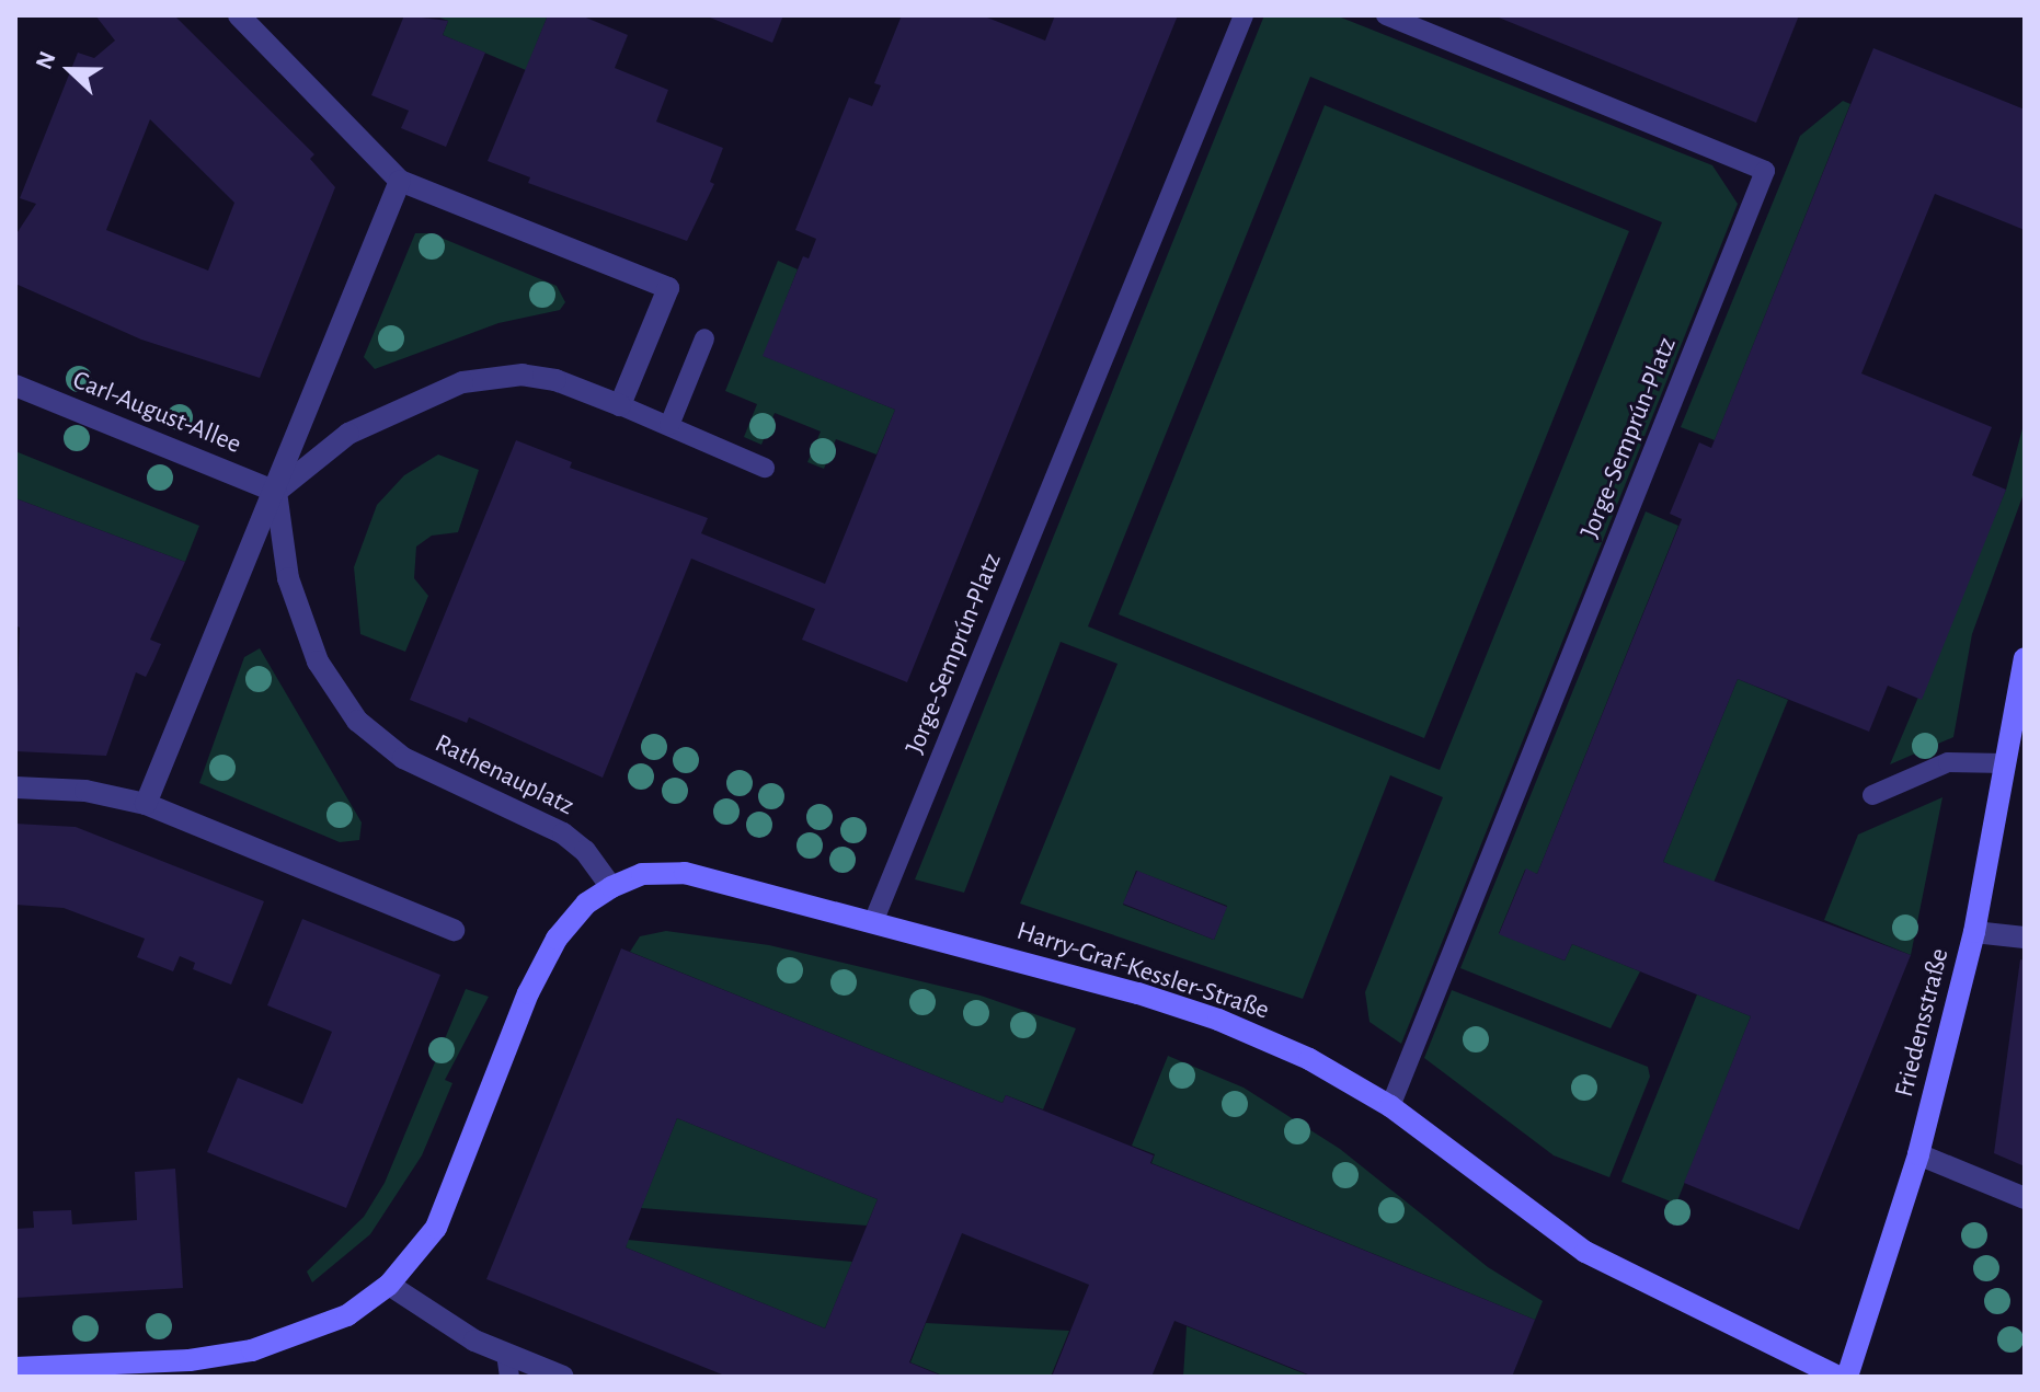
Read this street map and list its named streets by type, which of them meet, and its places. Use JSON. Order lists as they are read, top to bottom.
{
  "streets": {
    "street": [
      "Carl-August-Allee",
      "Rathenauplatz",
      "Harry-Graf-Kessler-Straße",
      "Friedensstraße"
    ],
    "lane": ["Jorge-Semprún-Platz"]
  },
  "crossings": [
    ["Carl-August-Allee", "Rathenauplatz"],
    ["Jorge-Semprún-Platz", "Harry-Graf-Kessler-Straße"],
    ["Rathenauplatz", "Harry-Graf-Kessler-Straße"]
  ],
  "north": "left"
}
